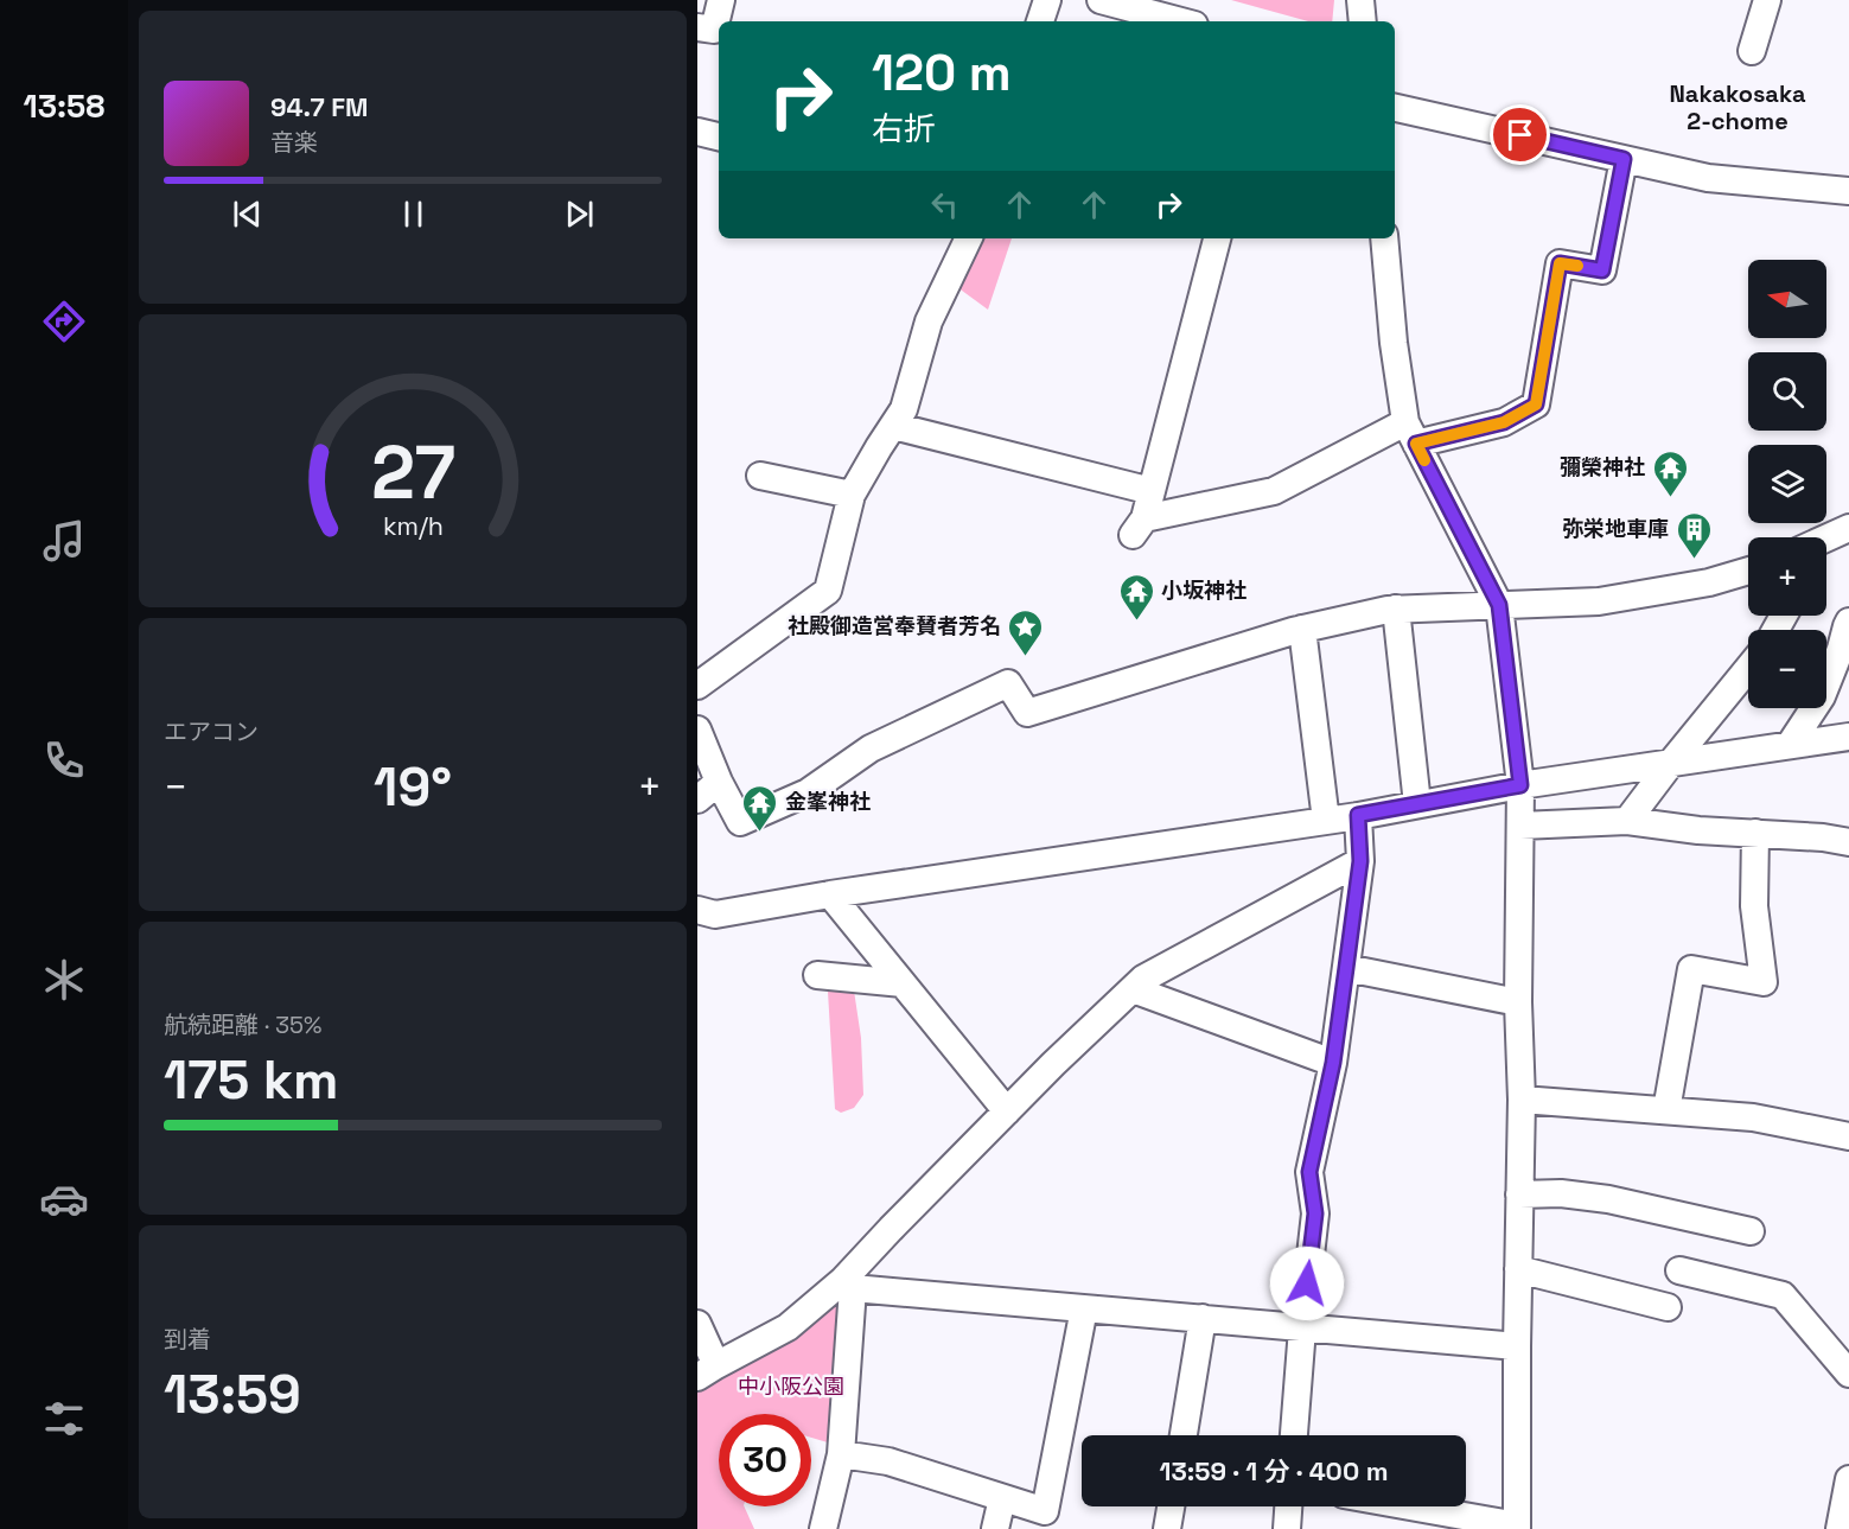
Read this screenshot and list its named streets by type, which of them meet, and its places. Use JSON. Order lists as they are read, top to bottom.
{
  "districts": ["Nakakosaka 2-chome"],
  "parks": ["中小阪公園"],
  "places": {
    "temple": ["彌榮神社", "小坂神社", "金峯神社"],
    "building": ["弥栄地車庫"],
    "place": ["社殿御造営奉賛者芳名"]
  },
  "north": "left",
  "page": {
    "tabs": "13:58",
    "turn": ["120 m", "右折"],
    "song": ["94.7 FM", "音楽"],
    "map_buttons": ["+", "−"],
    "tile": [
      "エアコン",
      ["航続距離 · 35%", "175 km"],
      ["到着", "13:59"]
    ],
    "heat": ["−", "19°", "+"],
    "limit": "30",
    "trip": "13:59 · 1 分 · 400 m",
    "gauge": ["27", "km/h"]
  }
}
